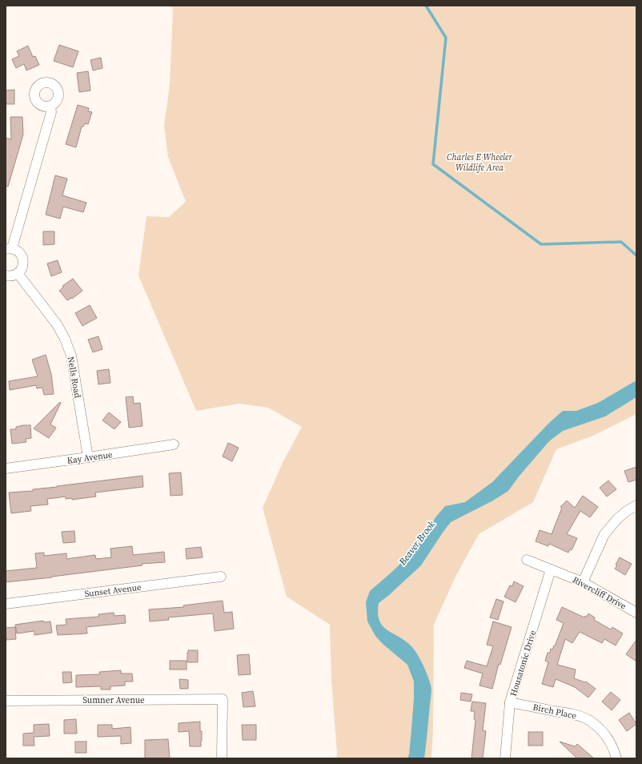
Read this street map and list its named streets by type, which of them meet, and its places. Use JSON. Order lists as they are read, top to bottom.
{
  "streets": {
    "street": [
      "Nells Road",
      "Kay Avenue",
      "Sunset Avenue",
      "Rivercliff Drive",
      "Housatonic Drive",
      "Sumner Avenue",
      "Birch Place"
    ]
  },
  "crossings": [
    ["Nells Road", "Kay Avenue"],
    ["Rivercliff Drive", "Housatonic Drive"],
    ["Housatonic Drive", "Birch Place"]
  ],
  "water": ["Beaver Brook"],
  "parks": ["Charles E Wheeler Wildlife Area"]
}
